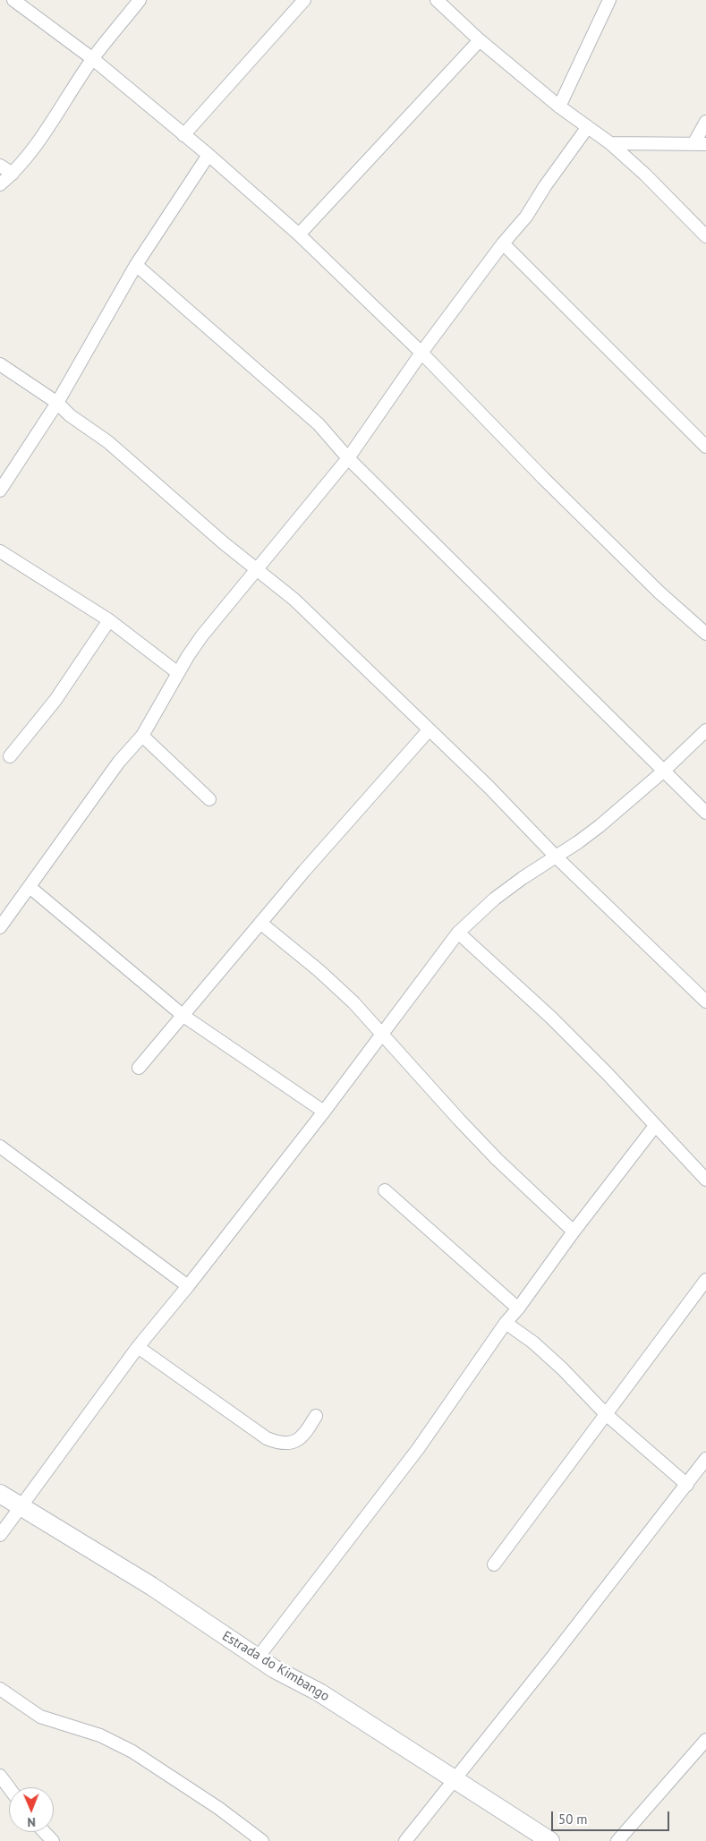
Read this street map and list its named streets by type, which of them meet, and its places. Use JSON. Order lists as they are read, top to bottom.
{
  "streets": {
    "street": ["Estrada do Kimbango"]
  },
  "scale_bar": "50 m",
  "north": "bottom"
}
